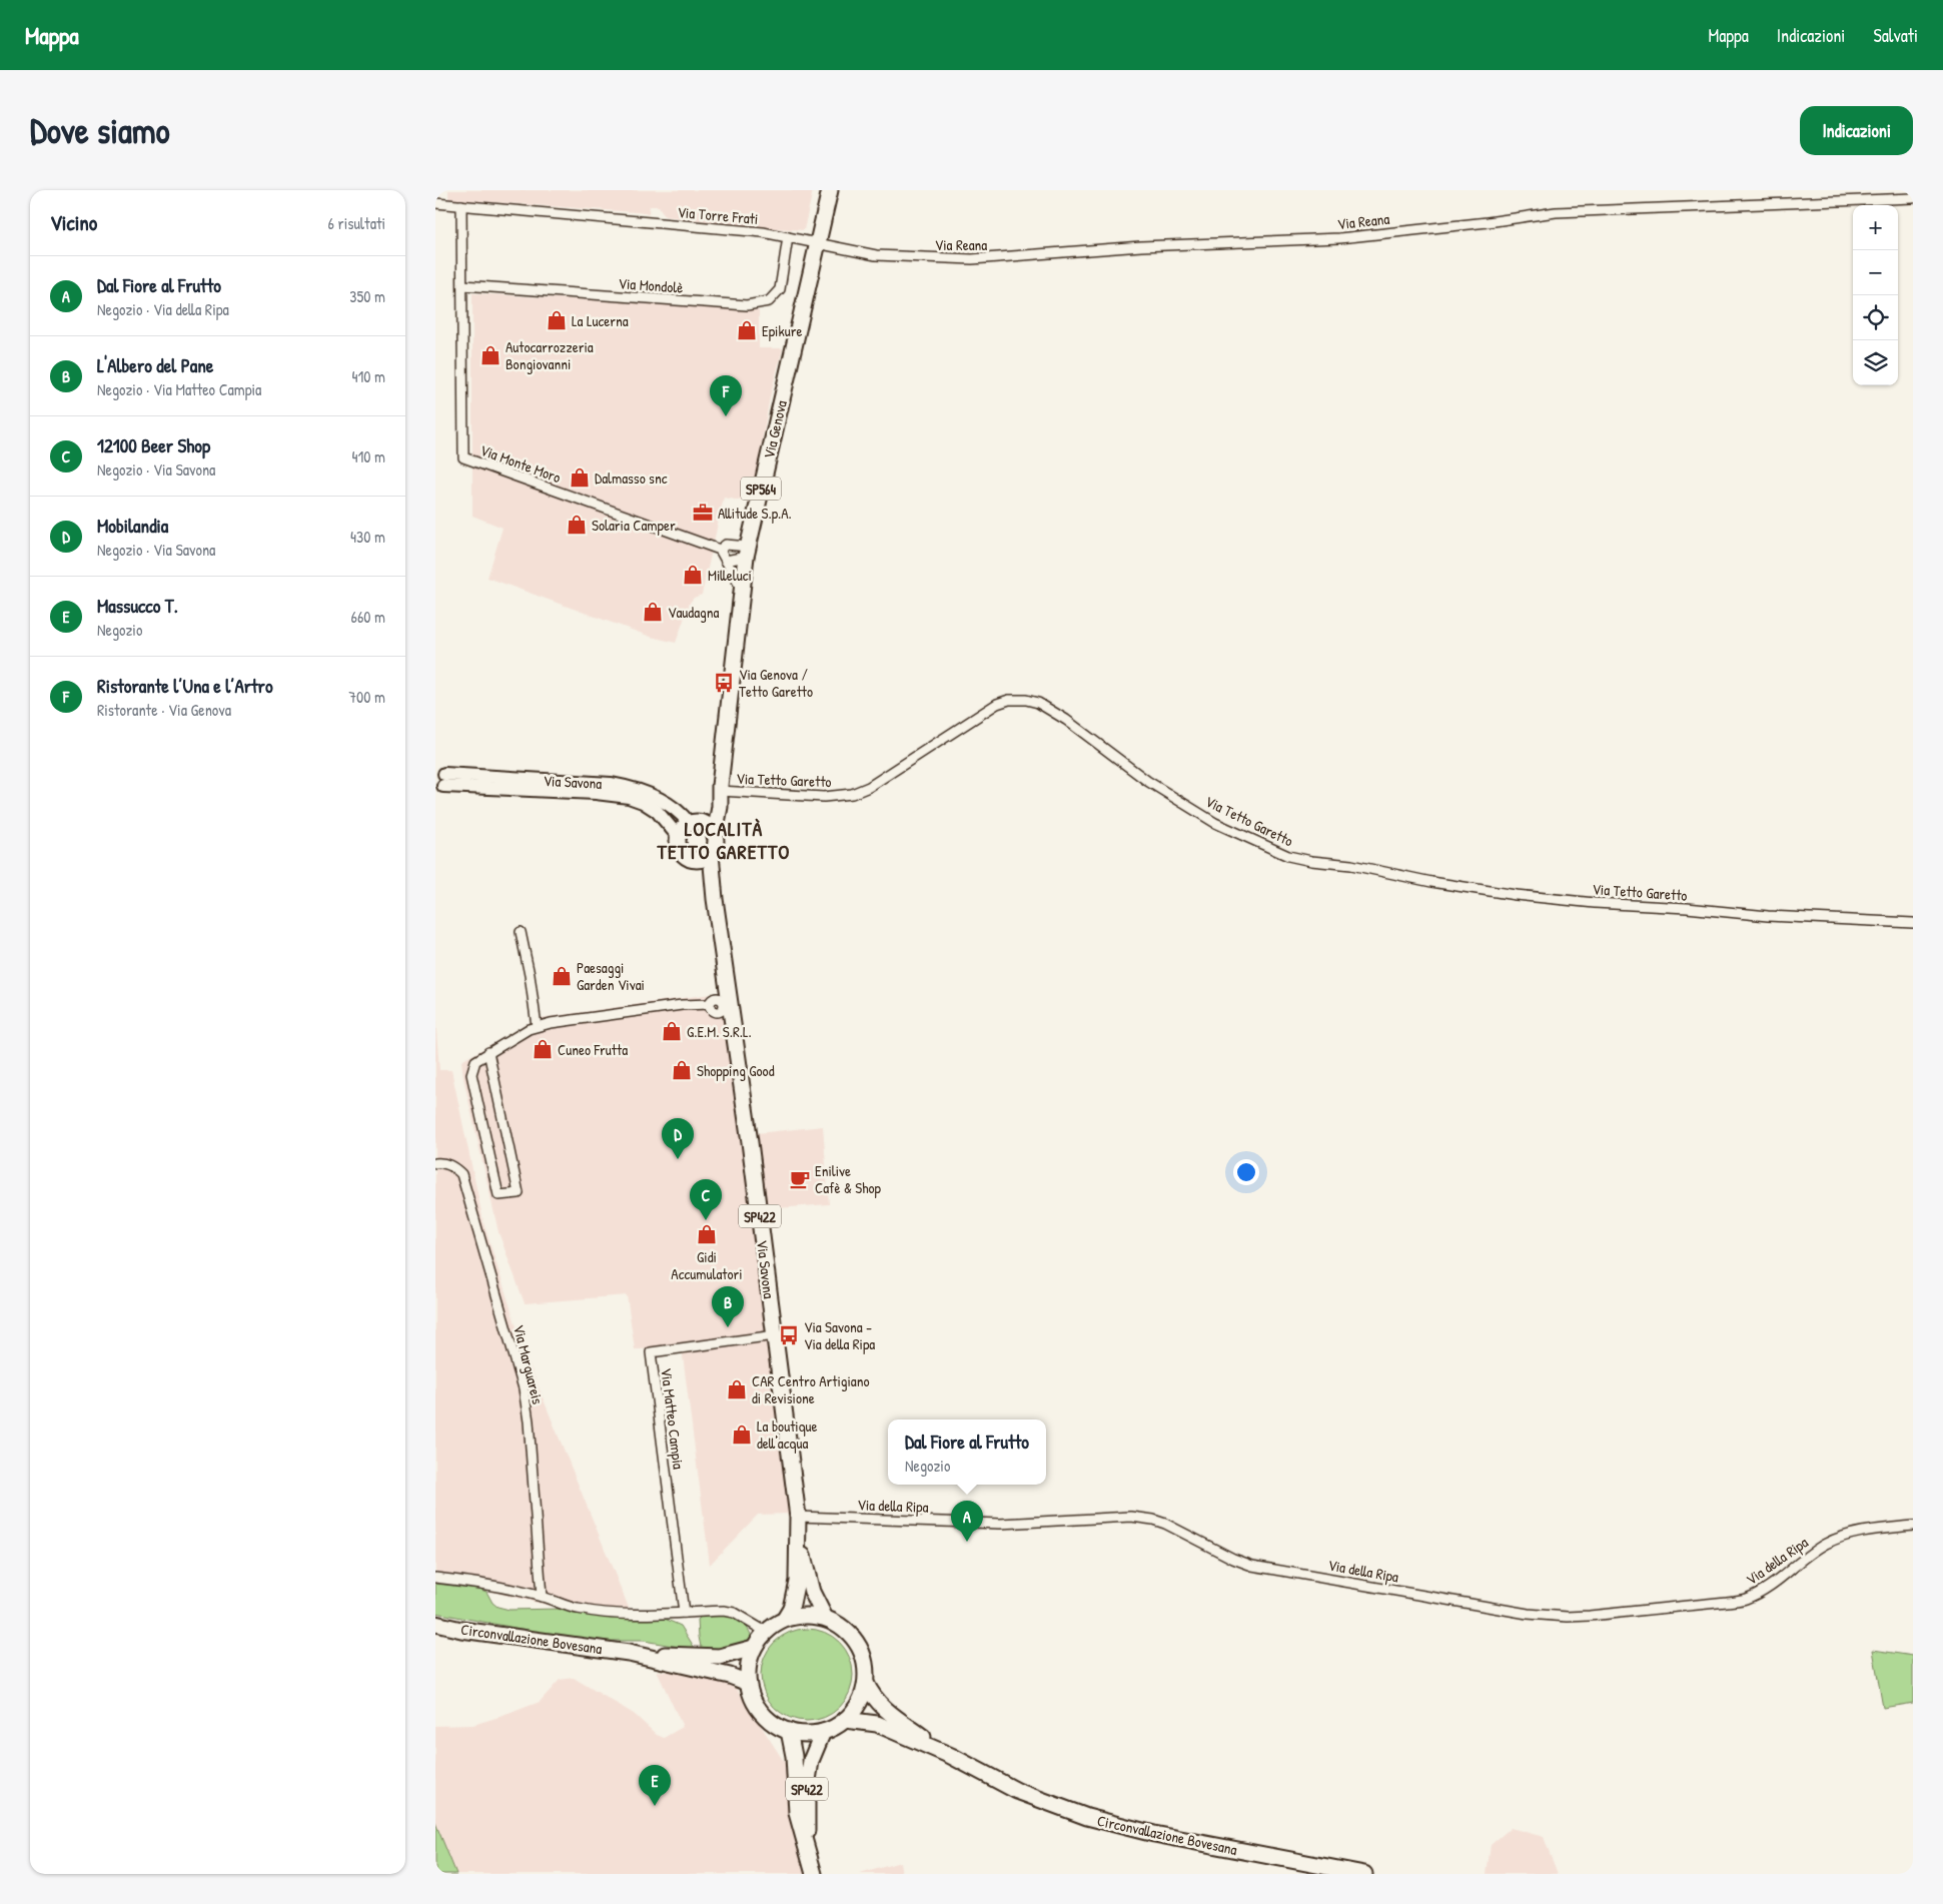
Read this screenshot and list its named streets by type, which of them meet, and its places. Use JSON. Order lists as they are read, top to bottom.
{
  "streets": {
    "main road": [
      "Via Genova",
      "SP564",
      "Via Savona",
      "SP422",
      "Circonvallazione Bovesana"
    ],
    "street": [
      "Via Torre Frati",
      "Via Reana",
      "Via Mondolè",
      "Via Monte Moro",
      "Via Tetto Garetto",
      "Via Marguareis",
      "Via Matteo Campia",
      "Via della Ripa"
    ]
  },
  "crossings": [
    ["Via Torre Frati", "Via Reana"],
    ["Via Torre Frati", "Via Mondolè"],
    ["Via Torre Frati", "Via Genova"],
    ["Via Torre Frati", "Via Monte Moro"],
    ["Via Reana", "Via Genova"],
    ["Via Mondolè", "Via Monte Moro"],
    ["Via Genova", "Via Monte Moro"],
    ["Via Genova", "Via Tetto Garetto"],
    ["Via Genova", "Via Savona"],
    ["Via Genova", "SP422"],
    ["Via Savona", "SP422"],
    ["Via Savona", "Via Matteo Campia"],
    ["Via Savona", "Via della Ripa"],
    ["Via Savona", "Circonvallazione Bovesana"],
    ["SP422", "Circonvallazione Bovesana"]
  ],
  "districts": ["LOCALITÀ TETTO GARETTO"],
  "places": {
    "shop": [
      "La Lucerna",
      "Epikure",
      "Autocarrozzeria Bongiovanni",
      "Dalmasso snc",
      "Solaria Camper",
      "Milleluci",
      "Vaudagna",
      "Paesaggi Garden Vivai",
      "G.E.M. S.R.L.",
      "Cuneo Frutta",
      "Shopping Good",
      "Gidi Accumulatori",
      "CAR Centro Artigiano di Revisione",
      "La boutique dell'acqua"
    ],
    "office": ["Allitude S.p.A."],
    "bus stop": ["Via Genova / Tetto Garetto", "Via Savona - Via della Ripa"],
    "cafe": ["Enilive Cafè & Shop"]
  },
  "page": {
    "header": "Mappa",
    "nav": ["Mappa", "Indicazioni", "Salvati"],
    "buttons": "Indicazioni",
    "title": "Dove siamo",
    "heading": ["Vicino", "6 risultati"],
    "map_buttons": ["+", "−"],
    "list": [
      {
        "mark": "A",
        "name": "Dal Fiore al Frutto",
        "note": "Negozio · Via della Ripa",
        "value": "350 m"
      },
      {
        "mark": "B",
        "name": "L'Albero del Pane",
        "note": "Negozio · Via Matteo Campia",
        "value": "410 m"
      },
      {
        "mark": "C",
        "name": "12100 Beer Shop",
        "note": "Negozio · Via Savona",
        "value": "410 m"
      },
      {
        "mark": "D",
        "name": "Mobilandia",
        "note": "Negozio · Via Savona",
        "value": "430 m"
      },
      {
        "mark": "E",
        "name": "Massucco T.",
        "note": "Negozio",
        "value": "660 m"
      },
      {
        "mark": "F",
        "name": "Ristorante l’Una e l’Artro",
        "note": "Ristorante · Via Genova",
        "value": "700 m"
      }
    ],
    "pins": [
      "F",
      "D",
      "C",
      "B",
      "A",
      "E"
    ],
    "popup": ["Dal Fiore al Frutto", "Negozio"]
  }
}
